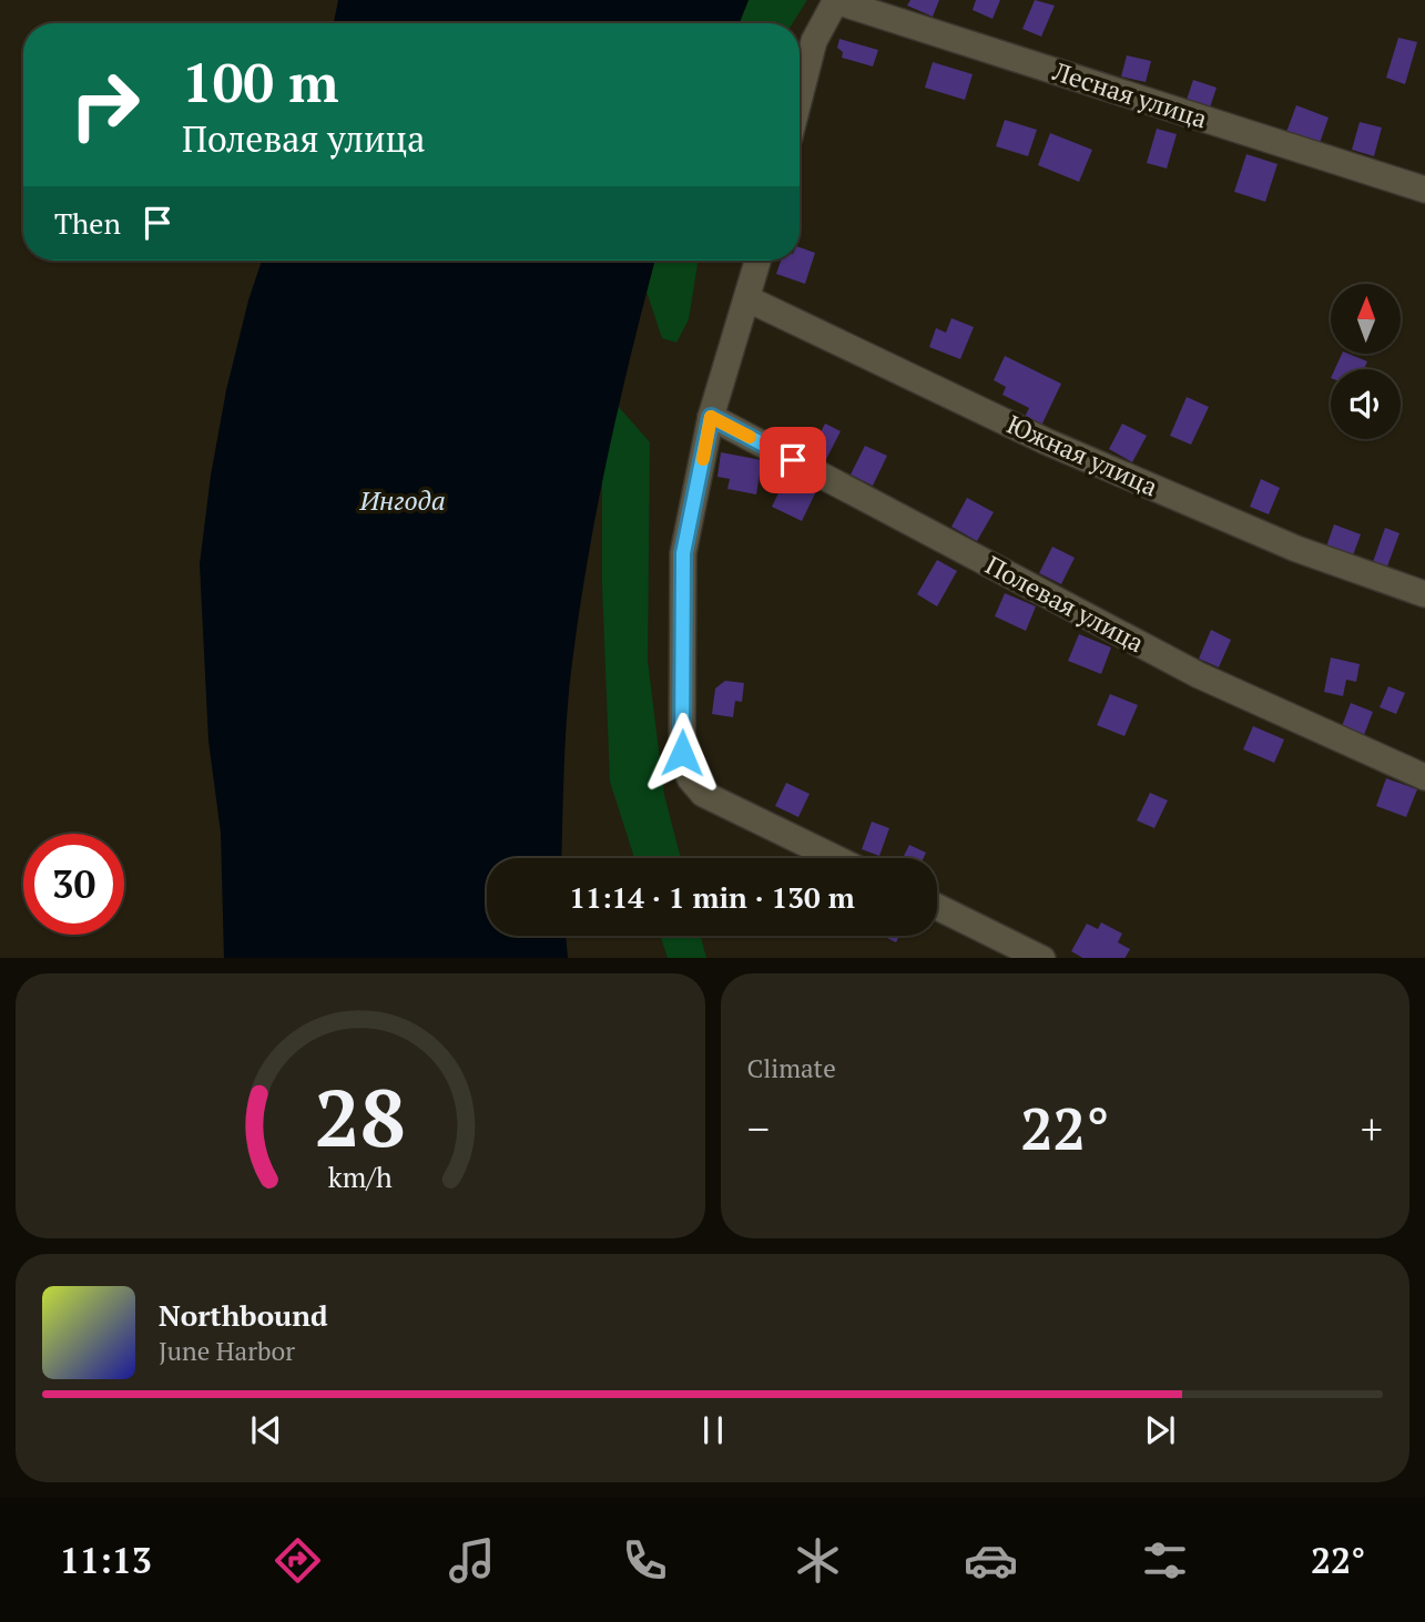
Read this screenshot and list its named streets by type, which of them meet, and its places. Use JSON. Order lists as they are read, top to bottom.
{
  "streets": {
    "street": ["Лесная улица", "Южная улица", "Полевая улица"]
  },
  "water": ["Ингода"],
  "north": "top",
  "page": {
    "turn": ["100 m", "Полевая улица"],
    "then": "Then",
    "limit": "30",
    "trip": "11:14 · 1 min · 130 m",
    "tile": "Climate",
    "heat": ["−", "22°", "+"],
    "song": ["Northbound", "June Harbor"],
    "tabs": ["11:13", "22°"],
    "gauge": ["28", "km/h"]
  }
}
